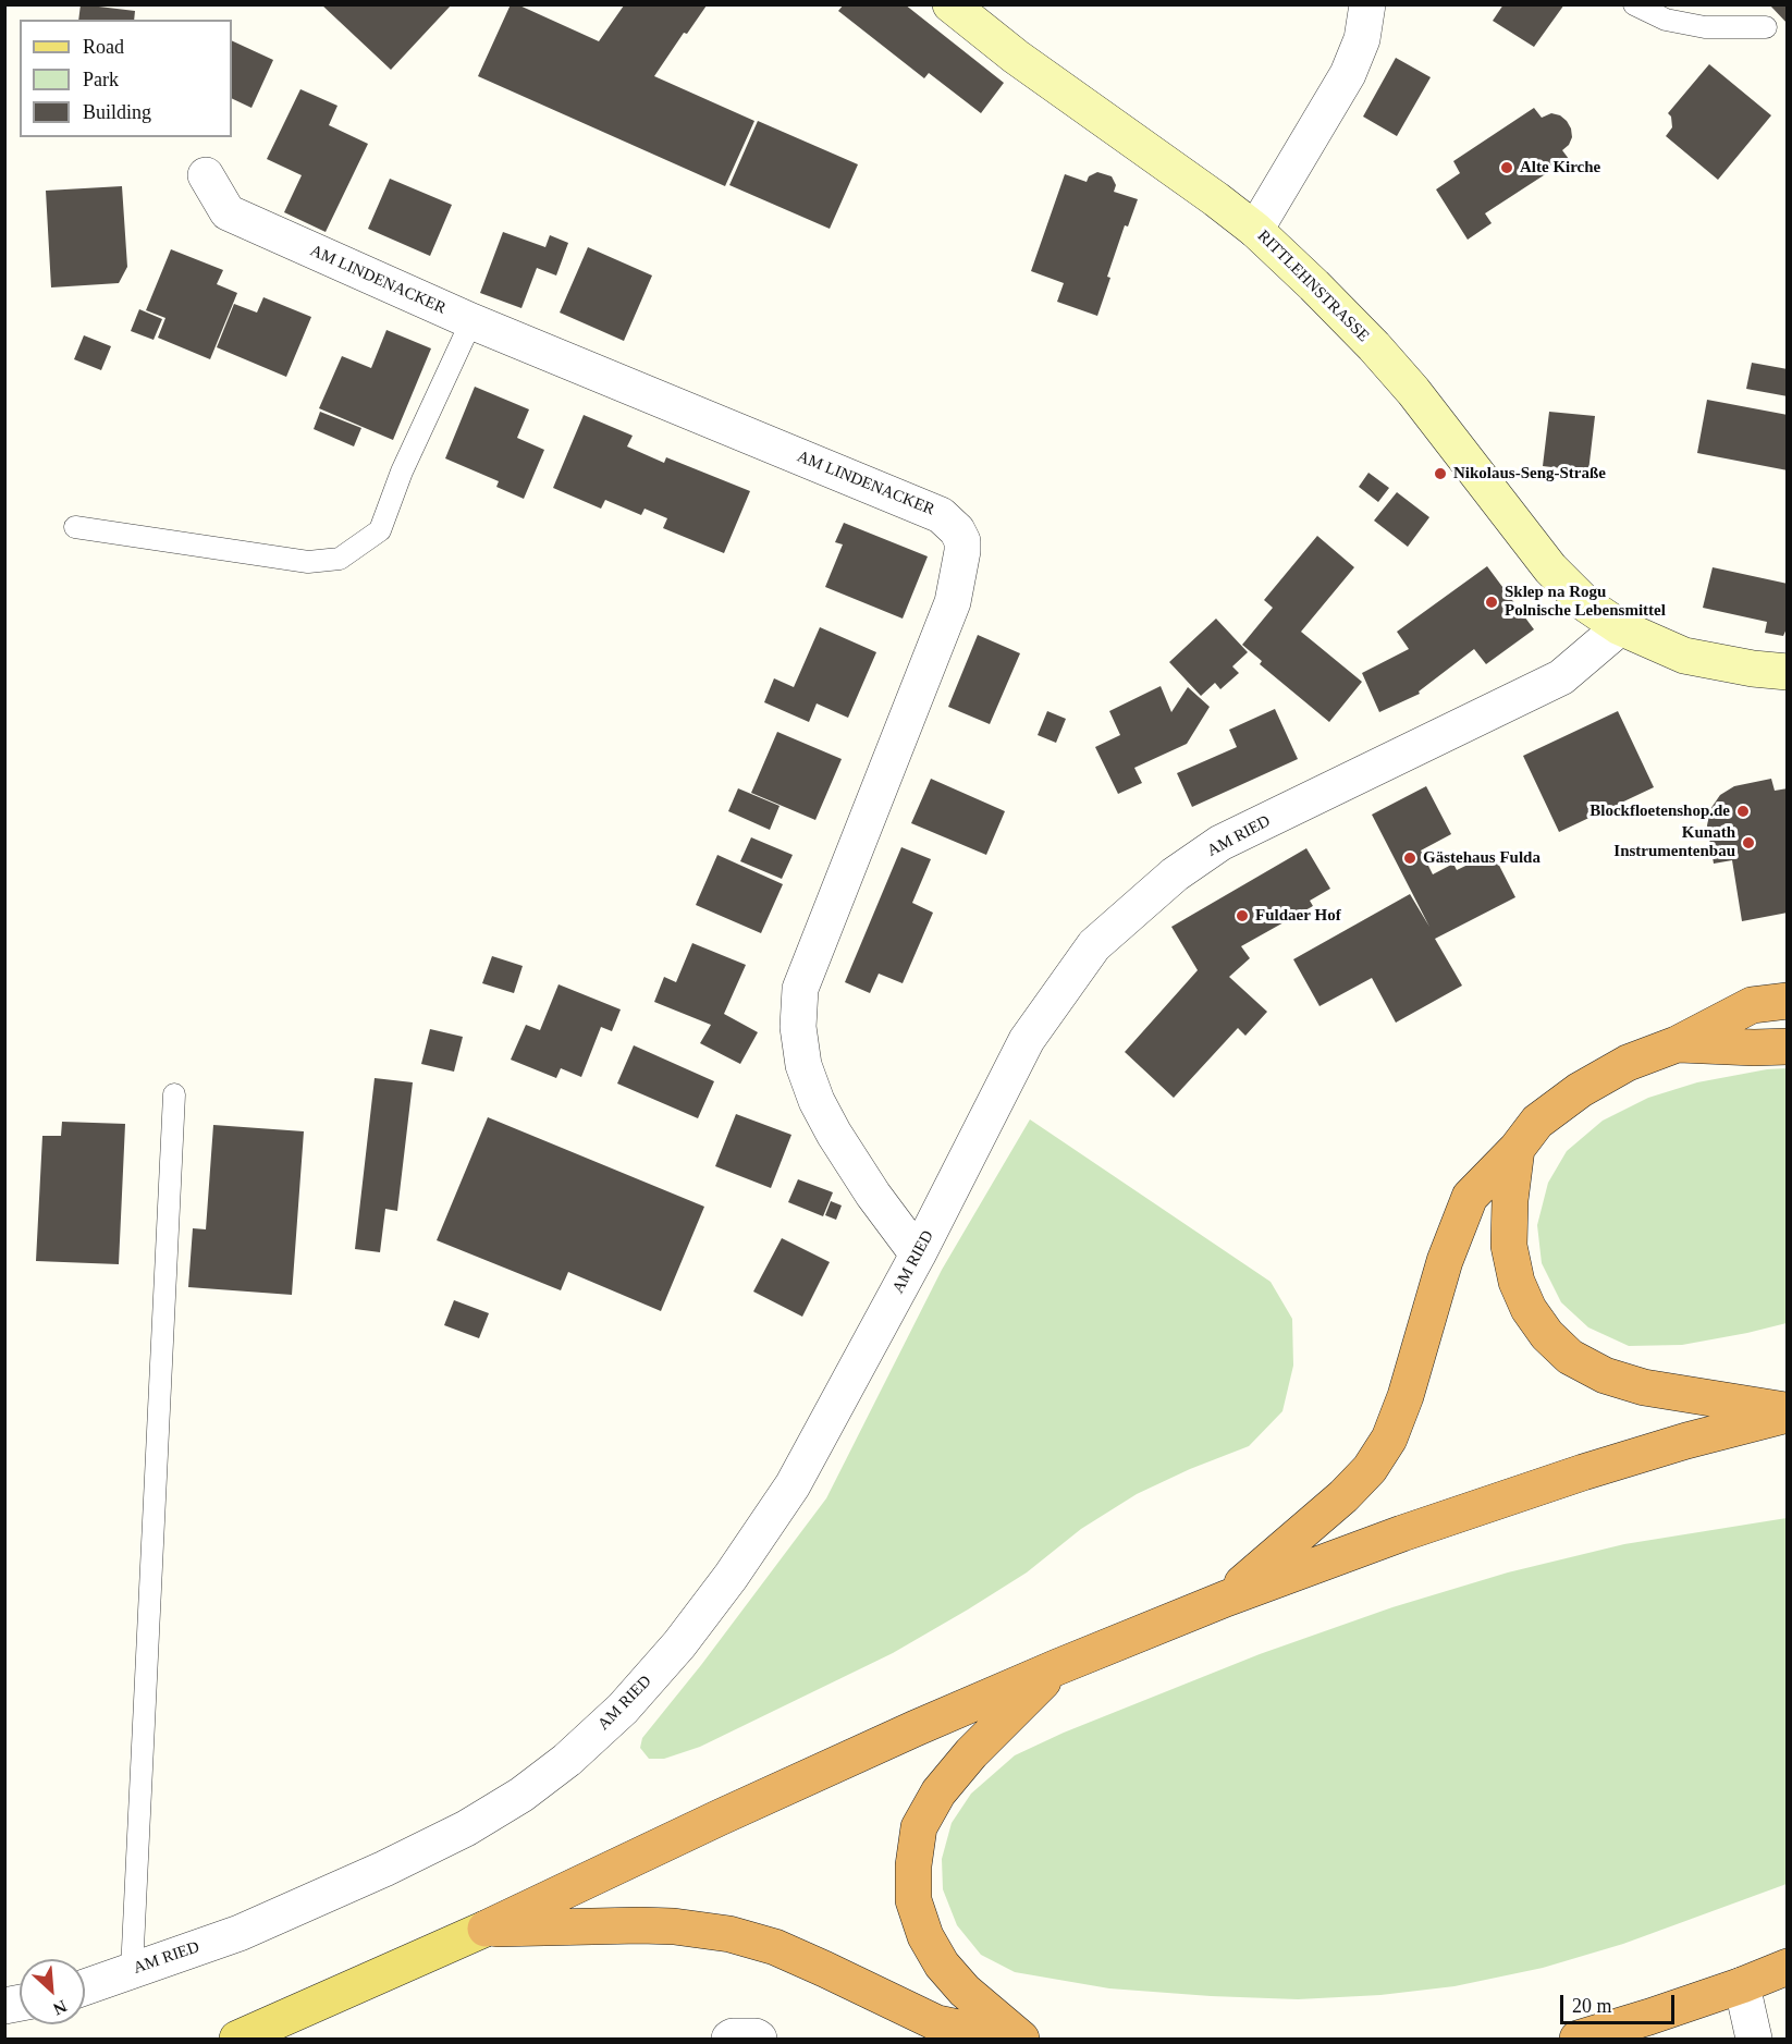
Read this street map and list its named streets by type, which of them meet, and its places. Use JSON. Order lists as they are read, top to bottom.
{
  "streets": {
    "street": ["AM LINDENACKER", "RITTLEHNSTRASSE", "AM RIED"]
  },
  "crossings": [
    ["AM LINDENACKER", "AM RIED"],
    ["RITTLEHNSTRASSE", "AM RIED"]
  ],
  "places": [
    "Alte Kirche",
    "Nikolaus-Seng-Straße",
    "Sklep na Rogu Polnische Lebensmittel",
    "Blockfloetenshop.de",
    "Kunath Instrumentenbau",
    "Gästehaus Fulda",
    "Fuldaer Hof"
  ],
  "legend": ["Road", "Park", "Building"],
  "scale_bar": "20 m",
  "north": "bottom right"
}
